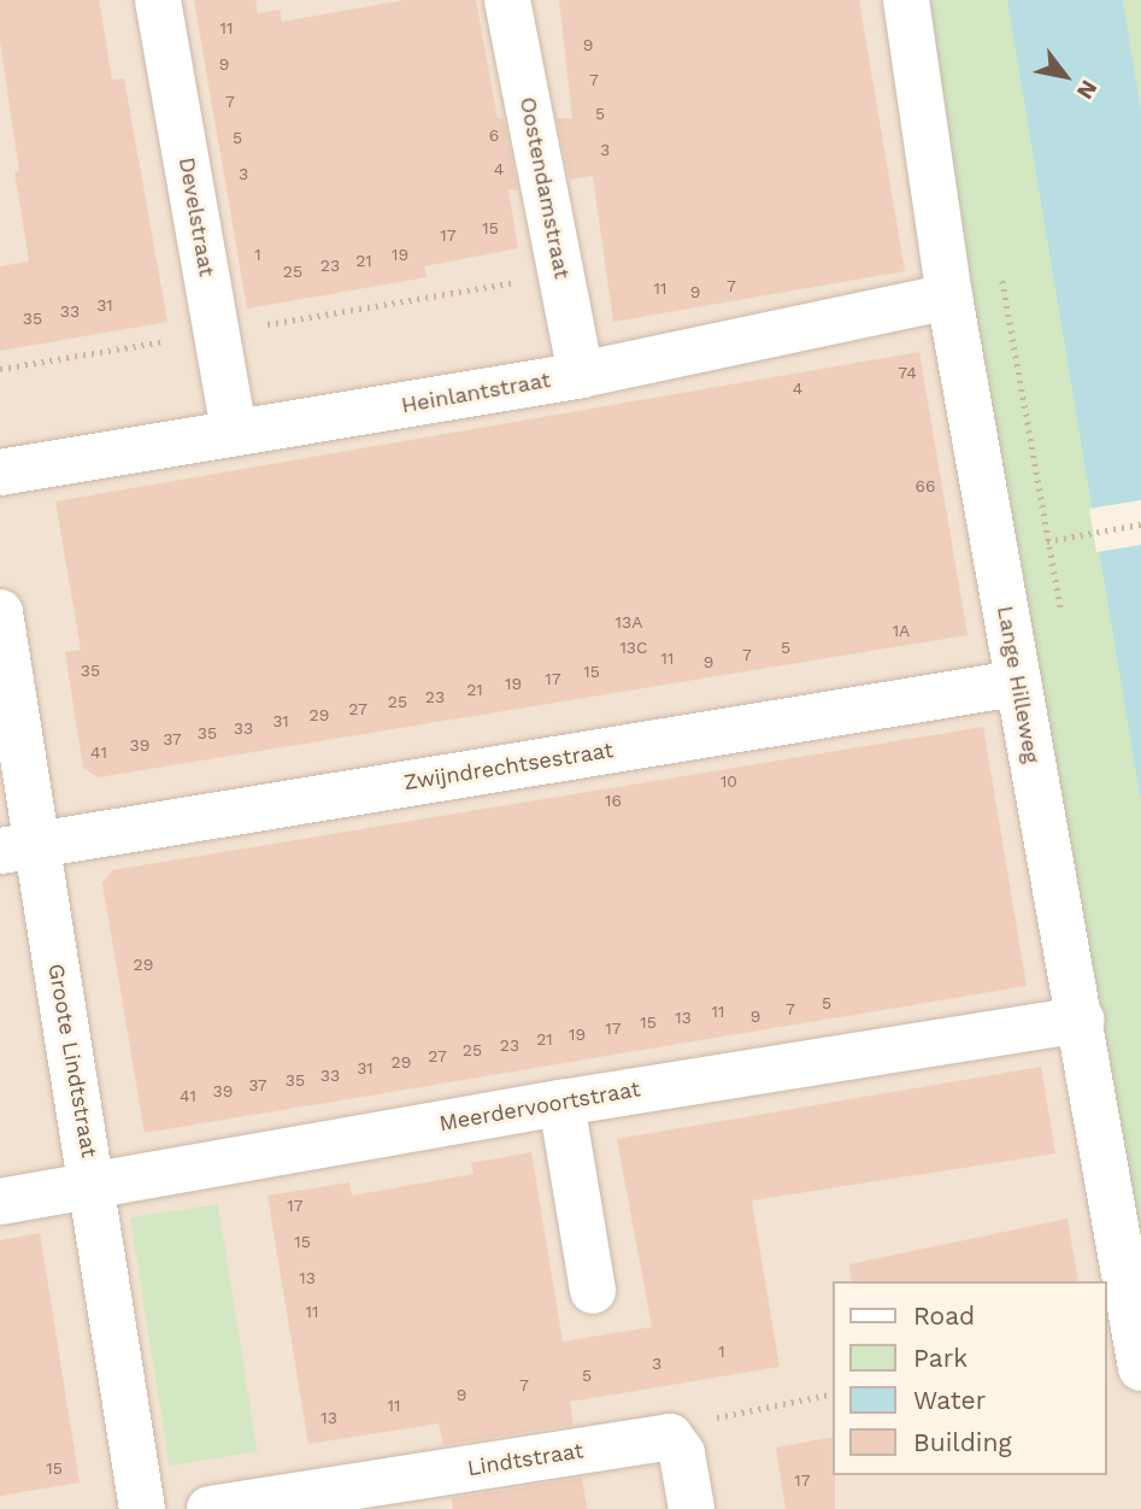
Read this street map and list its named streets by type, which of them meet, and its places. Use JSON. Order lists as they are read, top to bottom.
{
  "streets": {
    "street": [
      "Oostendamstraat",
      "Develstraat",
      "Heinlantstraat",
      "Lange Hilleweg",
      "Zwijndrechtsestraat",
      "Groote Lindtstraat",
      "Meerdervoortstraat",
      "Lindtstraat"
    ]
  },
  "crossings": [
    ["Oostendamstraat", "Heinlantstraat"],
    ["Develstraat", "Heinlantstraat"],
    ["Heinlantstraat", "Lange Hilleweg"],
    ["Lange Hilleweg", "Zwijndrechtsestraat"],
    ["Lange Hilleweg", "Meerdervoortstraat"],
    ["Zwijndrechtsestraat", "Groote Lindtstraat"],
    ["Groote Lindtstraat", "Meerdervoortstraat"]
  ],
  "house_numbers": [
    "11",
    "9",
    "9",
    "7",
    "7",
    "5",
    "6",
    "5",
    "3",
    "4",
    "3",
    "15",
    "17",
    "1",
    "19",
    "21",
    "23",
    "25",
    "7",
    "11",
    "9",
    "31",
    "33",
    "35",
    "74",
    "4",
    "66",
    "13A",
    "1A",
    "13C",
    "5",
    "7",
    "11",
    "9",
    "35",
    "15",
    "17",
    "19",
    "21",
    "23",
    "25",
    "27",
    "29",
    "31",
    "33",
    "35",
    "37",
    "39",
    "41",
    "10",
    "16",
    "29",
    "5",
    "7",
    "11",
    "9",
    "13",
    "15",
    "17",
    "19",
    "21",
    "23",
    "25",
    "27",
    "29",
    "31",
    "33",
    "35",
    "37",
    "39",
    "41",
    "17",
    "15",
    "13",
    "11",
    "1",
    "3",
    "5",
    "7",
    "9",
    "11",
    "13",
    "15",
    "17"
  ],
  "legend": [
    "Road",
    "Park",
    "Water",
    "Building"
  ],
  "north": "bottom right"
}
